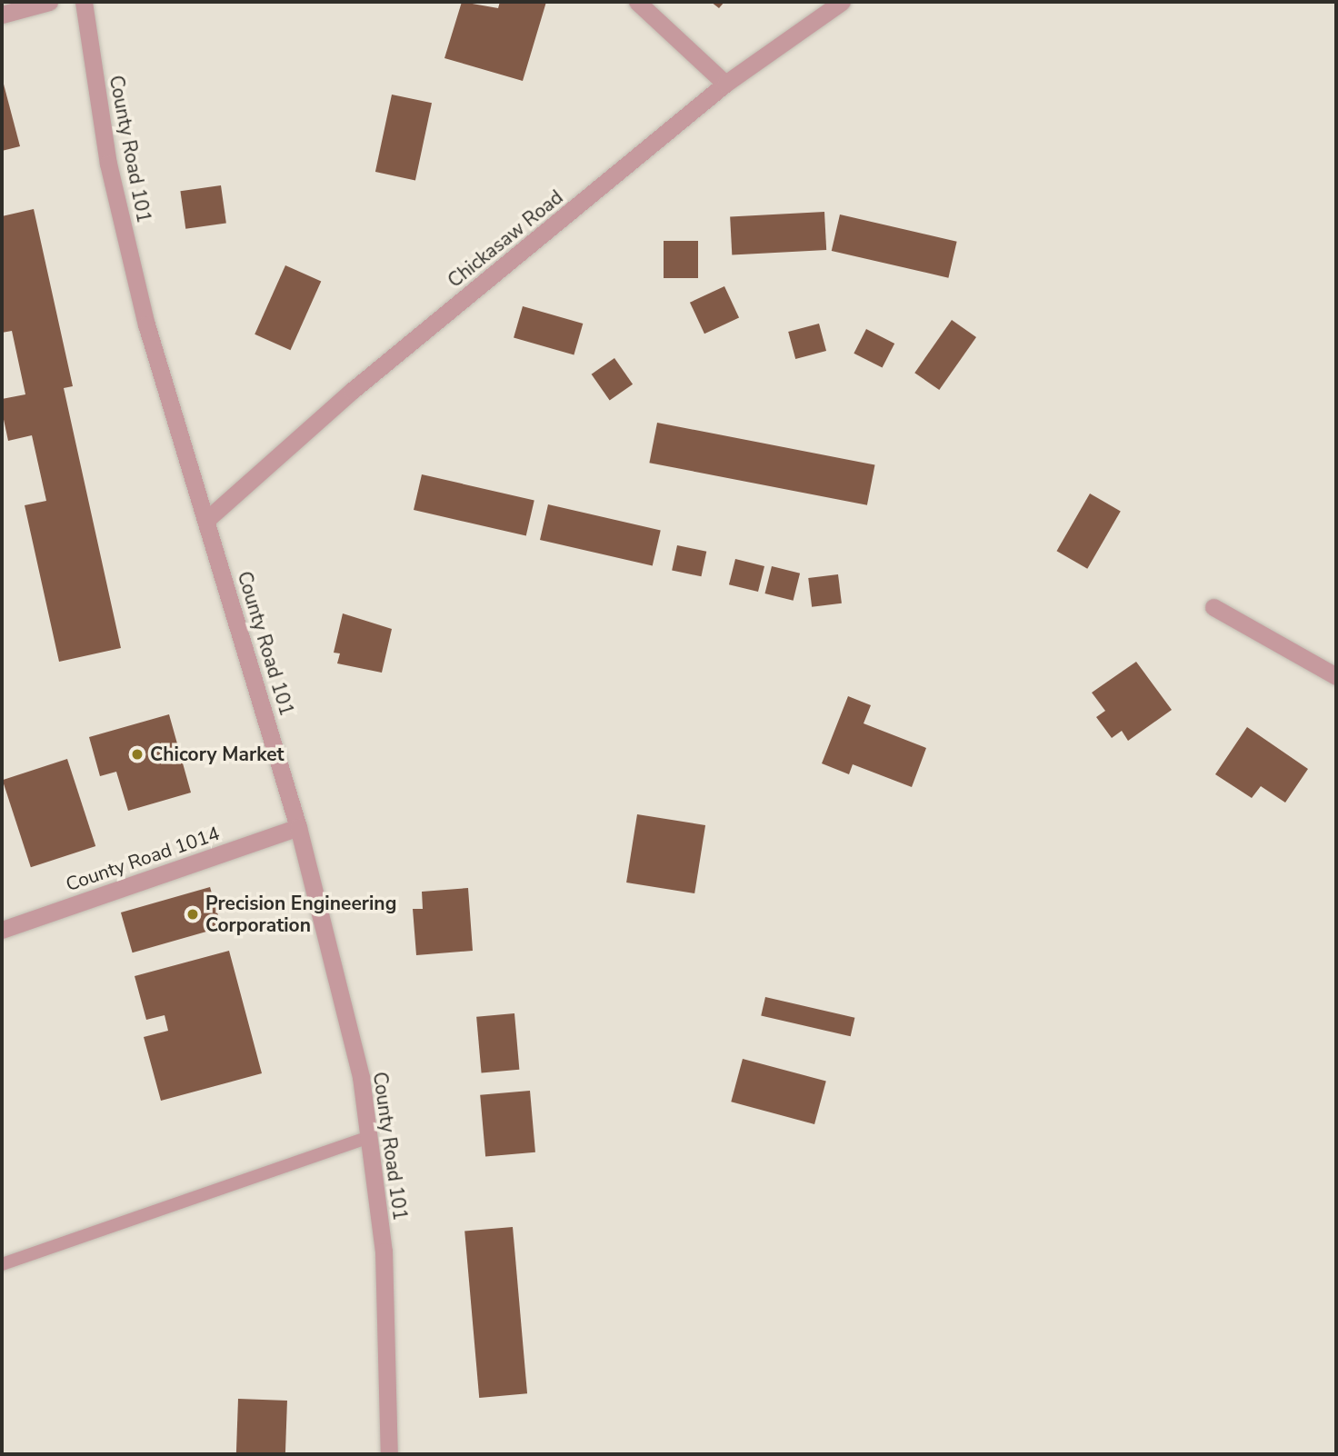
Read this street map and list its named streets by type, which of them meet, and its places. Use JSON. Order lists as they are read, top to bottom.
{
  "streets": {
    "street": ["County Road 101", "Chickasaw Road", "County Road 1014"]
  },
  "crossings": [
    ["County Road 101", "Chickasaw Road"],
    ["County Road 101", "County Road 1014"]
  ],
  "places": ["Chicory Market", "Precision Engineering Corporation"]
}
